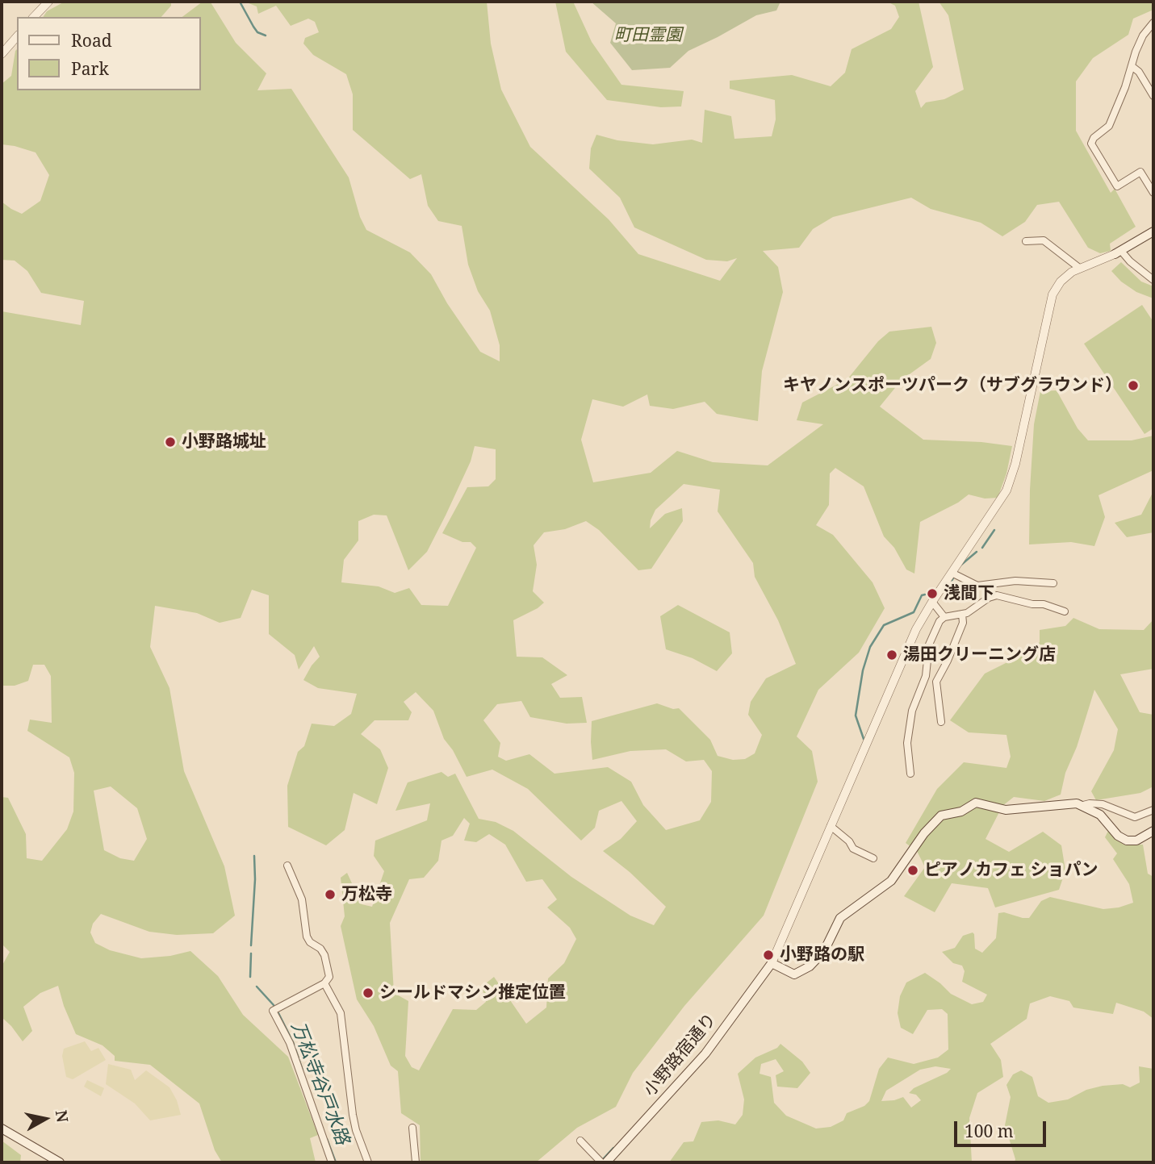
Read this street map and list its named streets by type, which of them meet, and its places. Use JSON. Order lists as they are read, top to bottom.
{
  "streets": {
    "main road": ["小野路宿通り"]
  },
  "water": ["万松寺谷戸水路"],
  "parks": ["町田霊園"],
  "places": [
    "キヤノンスポーツパーク（サブグラウンド）",
    "小野路城址",
    "浅間下",
    "湯田クリーニング店",
    "ピアノカフェ ショパン",
    "万松寺",
    "小野路の駅",
    "シールドマシン推定位置"
  ],
  "legend": ["Road", "Park"],
  "scale_bar": "100 m",
  "north": "right"
}
